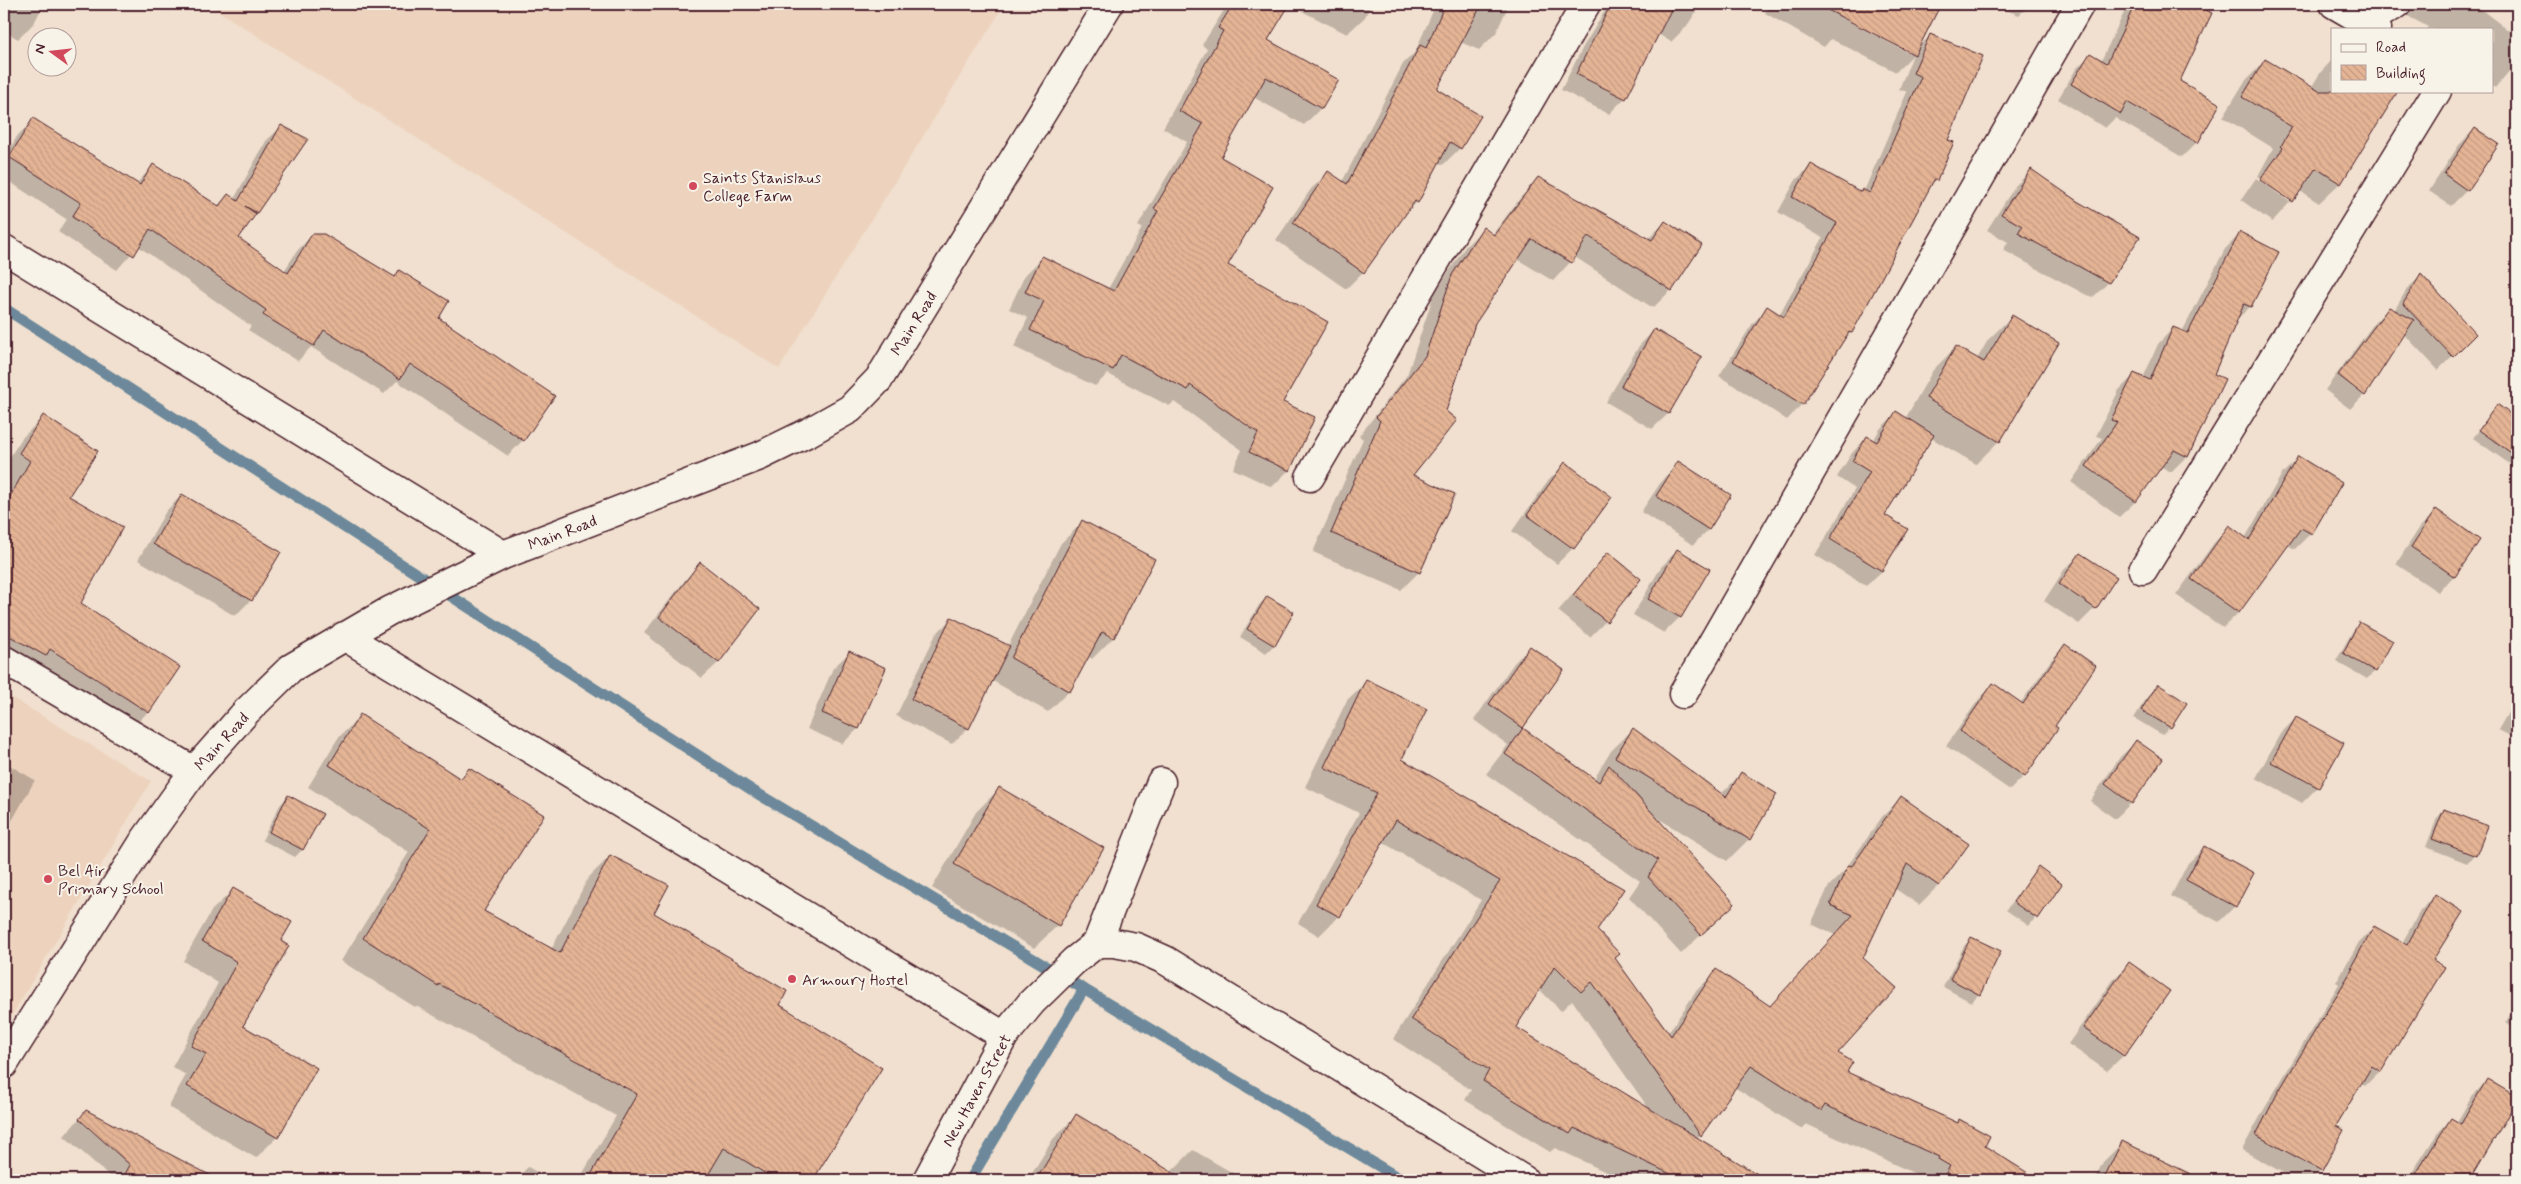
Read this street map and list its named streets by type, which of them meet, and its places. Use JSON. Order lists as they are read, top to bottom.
{
  "streets": {
    "street": ["Main Road", "New Haven Street"]
  },
  "places": ["Saints Stanislaus College Farm", "Bel Air Primary School", "Armoury Hostel"],
  "legend": ["Road", "Building"],
  "north": "left"
}
